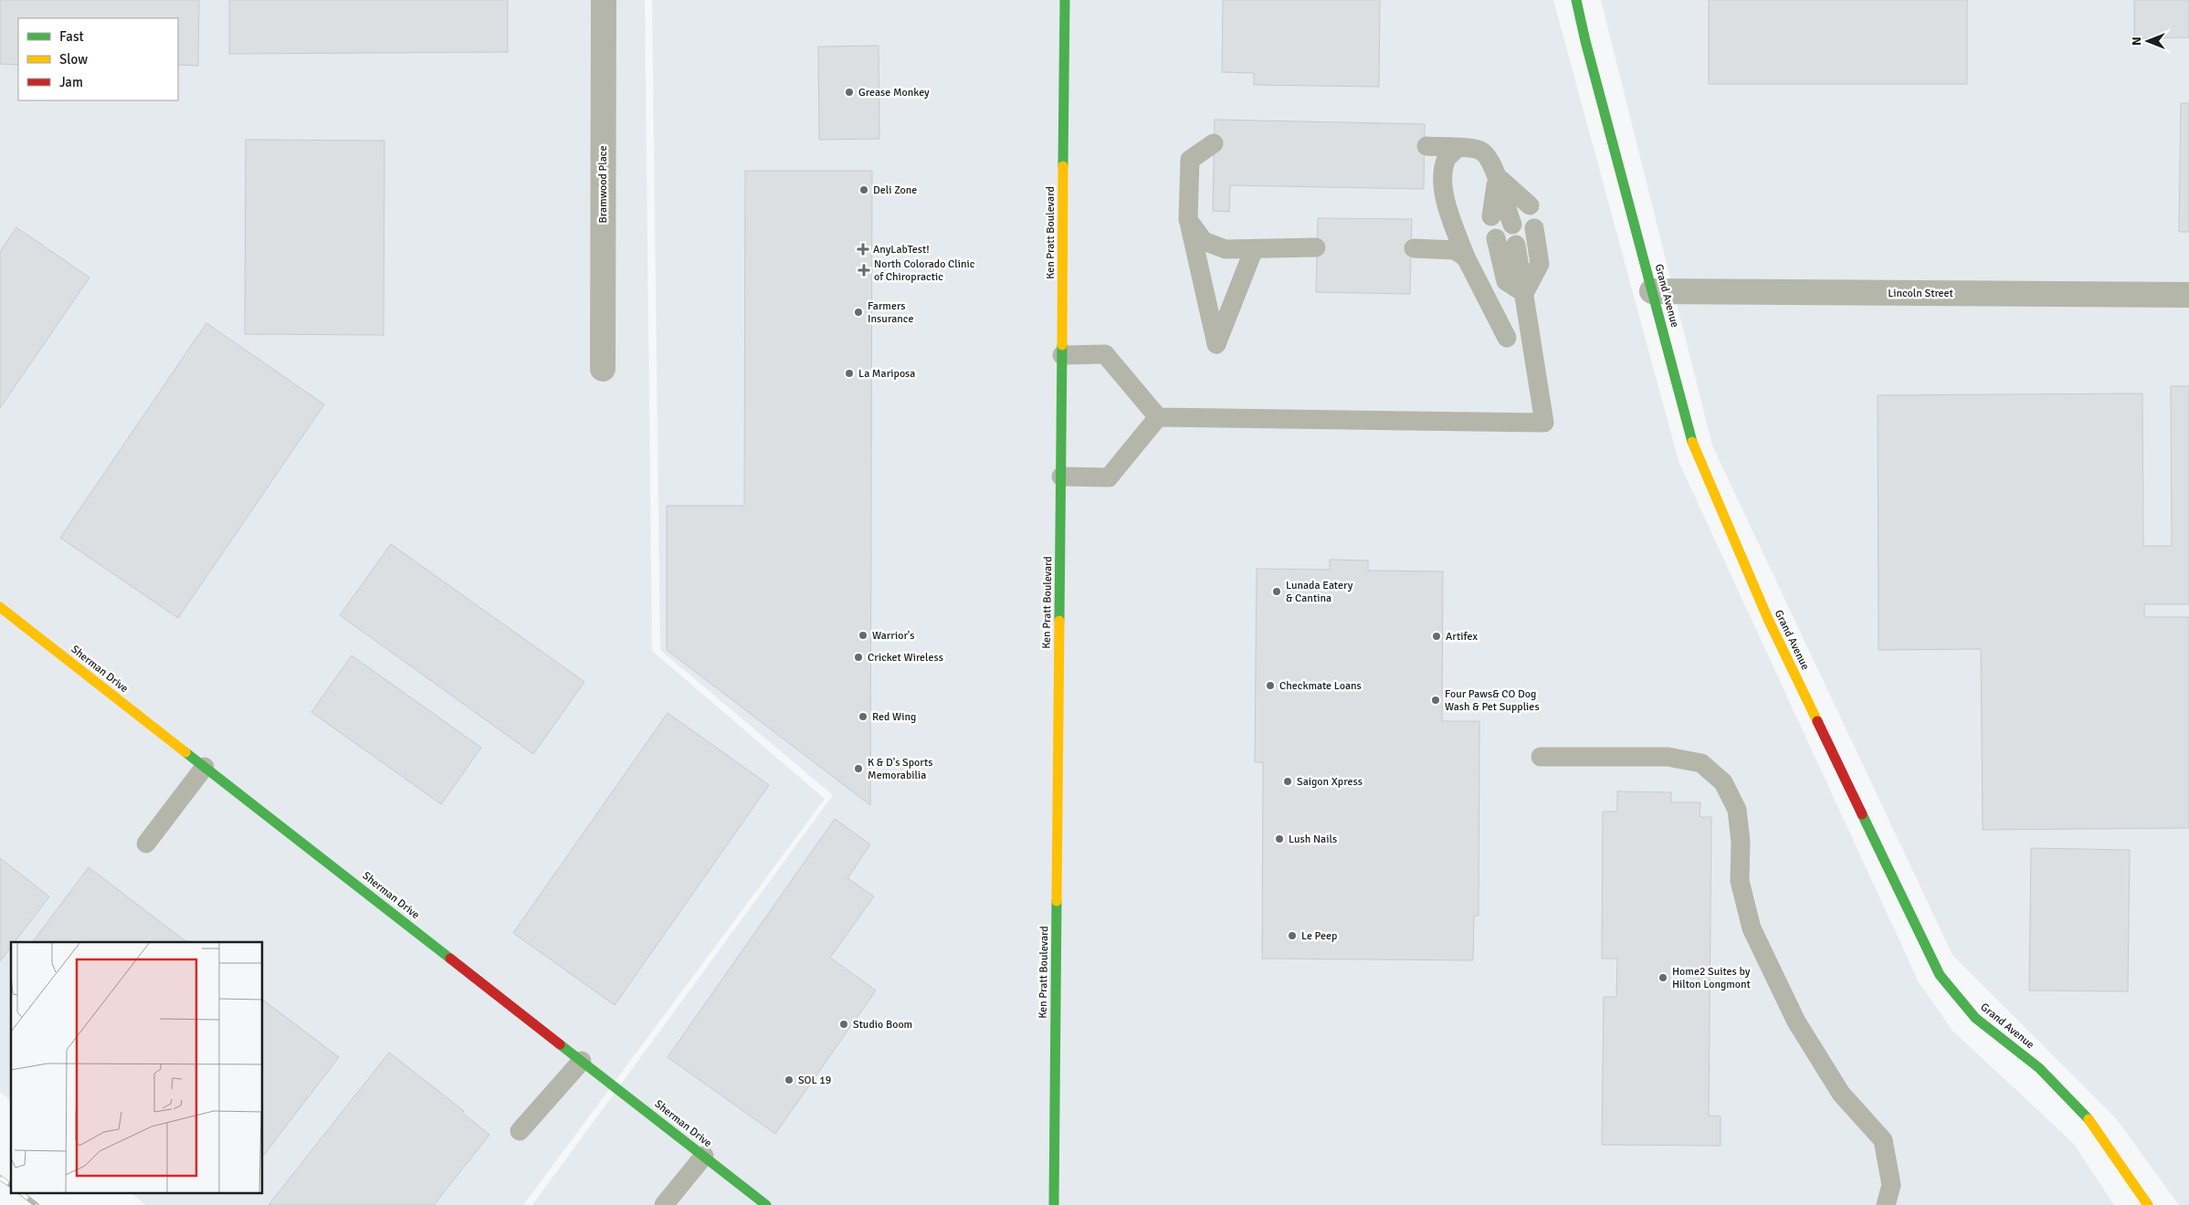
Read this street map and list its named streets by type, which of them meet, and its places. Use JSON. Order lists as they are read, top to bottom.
{
  "streets": {
    "main road": ["Ken Pratt Boulevard", "Grand Avenue", "Sherman Drive"],
    "street": ["Bramwood Place", "Lincoln Street"]
  },
  "crossings": [
    ["Lincoln Street", "Grand Avenue"]
  ],
  "places": {
    "other": [
      "Grease Monkey",
      "Deli Zone",
      "Farmers Insurance",
      "La Mariposa",
      "Lunada Eatery & Cantina",
      "Warrior's",
      "Artifex",
      "Cricket Wireless",
      "Checkmate Loans",
      "Four Paws& CO Dog Wash & Pet Supplies",
      "Red Wing",
      "K & D's Sports Memorabilia",
      "Saigon Xpress",
      "Lush Nails",
      "Le Peep",
      "Home2 Suites by Hilton Longmont",
      "Studio Boom",
      "SOL 19"
    ],
    "health": ["AnyLabTest!", "North Colorado Clinic of Chiropractic"]
  },
  "legend": ["Fast", "Slow", "Jam"],
  "north": "left"
}
